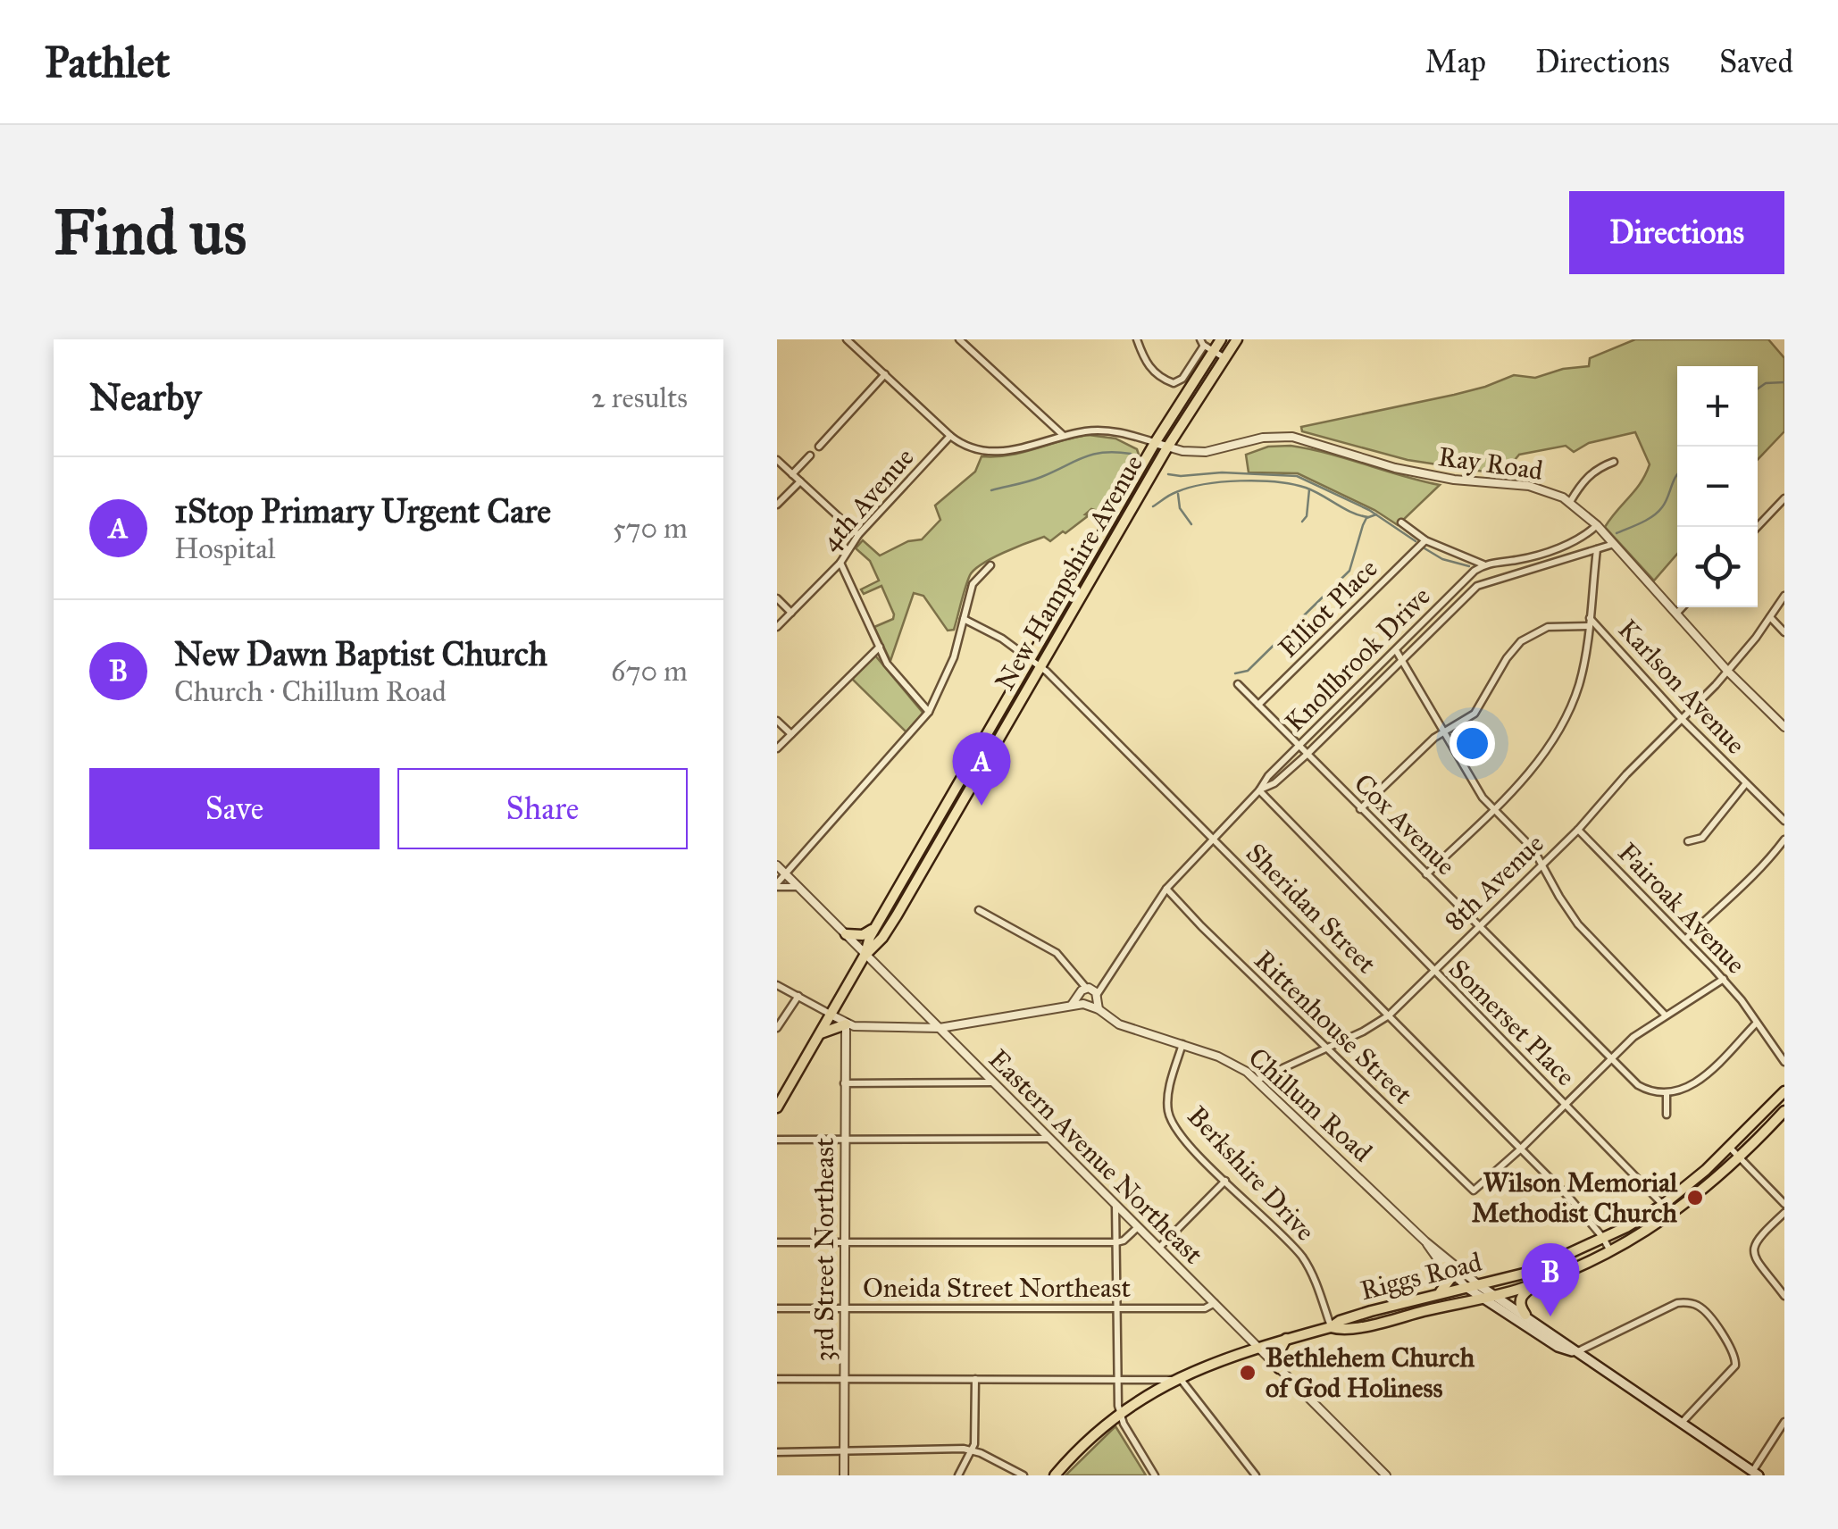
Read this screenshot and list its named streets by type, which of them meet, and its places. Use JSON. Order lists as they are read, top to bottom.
{
  "streets": {
    "main road": ["New Hampshire Avenue", "Chillum Road", "Riggs Road"],
    "street": [
      "Ray Road",
      "4th Avenue",
      "Elliot Place",
      "Knollbrook Drive",
      "Karlson Avenue",
      "Cox Avenue",
      "8th Avenue",
      "Sheridan Street",
      "Fairoak Avenue",
      "Somerset Place",
      "Rittenhouse Street",
      "Eastern Avenue Northeast",
      "Berkshire Drive",
      "3rd Street Northeast",
      "Oneida Street Northeast"
    ]
  },
  "crossings": [
    ["Ray Road", "New Hampshire Avenue"],
    ["Ray Road", "8th Avenue"],
    ["New Hampshire Avenue", "Sheridan Street"],
    ["New Hampshire Avenue", "Eastern Avenue Northeast"],
    ["Elliot Place", "Cox Avenue"],
    ["Knollbrook Drive", "Cox Avenue"],
    ["Knollbrook Drive", "Sheridan Street"],
    ["Knollbrook Drive", "Somerset Place"],
    ["Knollbrook Drive", "Rittenhouse Street"],
    ["Knollbrook Drive", "Chillum Road"],
    ["Karlson Avenue", "8th Avenue"],
    ["Cox Avenue", "8th Avenue"],
    ["8th Avenue", "Sheridan Street"],
    ["8th Avenue", "Fairoak Avenue"],
    ["8th Avenue", "Somerset Place"],
    ["8th Avenue", "Rittenhouse Street"],
    ["8th Avenue", "Chillum Road"],
    ["Sheridan Street", "Rittenhouse Street"],
    ["Sheridan Street", "Riggs Road"],
    ["Somerset Place", "Riggs Road"],
    ["Chillum Road", "Berkshire Drive"],
    ["Chillum Road", "Riggs Road"],
    ["Eastern Avenue Northeast", "Riggs Road"],
    ["Eastern Avenue Northeast", "Oneida Street Northeast"],
    ["Berkshire Drive", "Riggs Road"],
    ["3rd Street Northeast", "Oneida Street Northeast"]
  ],
  "places": ["Wilson Memorial Methodist Church", "Bethlehem Church of God Holiness"],
  "page": {
    "header": "Pathlet",
    "nav": ["Map", "Directions", "Saved"],
    "buttons": [
      "Directions",
      ["Save", "Share"]
    ],
    "title": "Find us",
    "heading": ["Nearby", "2 results"],
    "map_buttons": ["+", "−"],
    "list": [
      {
        "mark": "A",
        "name": "1Stop Primary Urgent Care",
        "note": "Hospital",
        "value": "570 m"
      },
      {
        "mark": "B",
        "name": "New Dawn Baptist Church",
        "note": "Church · Chillum Road",
        "value": "670 m"
      }
    ],
    "pins": ["A", "B"]
  }
}
